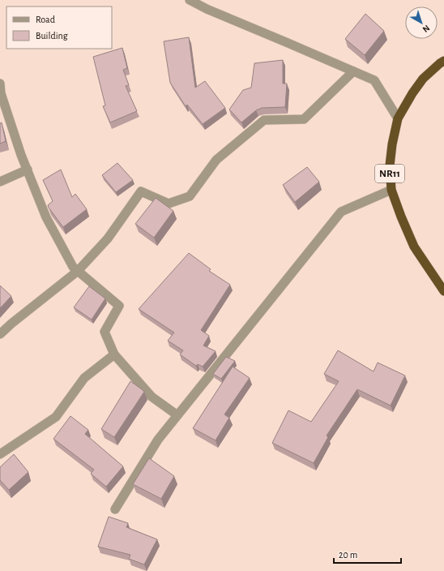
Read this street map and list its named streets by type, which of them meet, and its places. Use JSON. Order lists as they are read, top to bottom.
{
  "streets": {
    "highway": ["NR11"]
  },
  "legend": ["Road", "Building"],
  "scale_bar": "20 m",
  "north": "bottom right"
}
